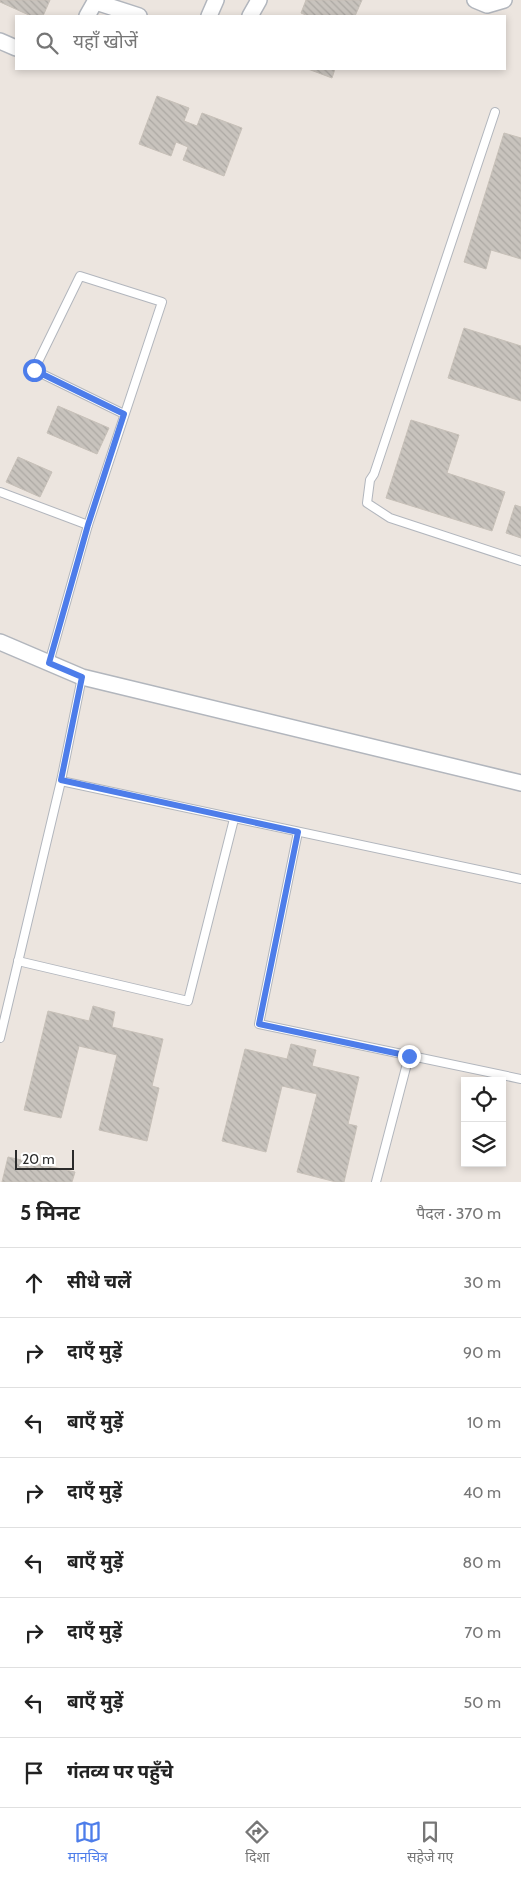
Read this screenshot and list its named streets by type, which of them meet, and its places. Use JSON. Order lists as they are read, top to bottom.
{
  "scale_bar": "20 m",
  "page": {
    "search": "यहाँ खोजें",
    "scale": "20 m",
    "heading": ["5 मिनट", "पैदल · 370 m"],
    "list": [
      ["सीधे चलें", "30 m"],
      ["दाएँ मुड़ें", "90 m"],
      ["बाएँ मुड़ें", "10 m"],
      ["दाएँ मुड़ें", "40 m"],
      ["बाएँ मुड़ें", "80 m"],
      ["दाएँ मुड़ें", "70 m"],
      ["बाएँ मुड़ें", "50 m"],
      "गंतव्य पर पहुँचे"
    ],
    "nav": ["मानचित्र", "दिशा", "सहेजे गए"]
  }
}
